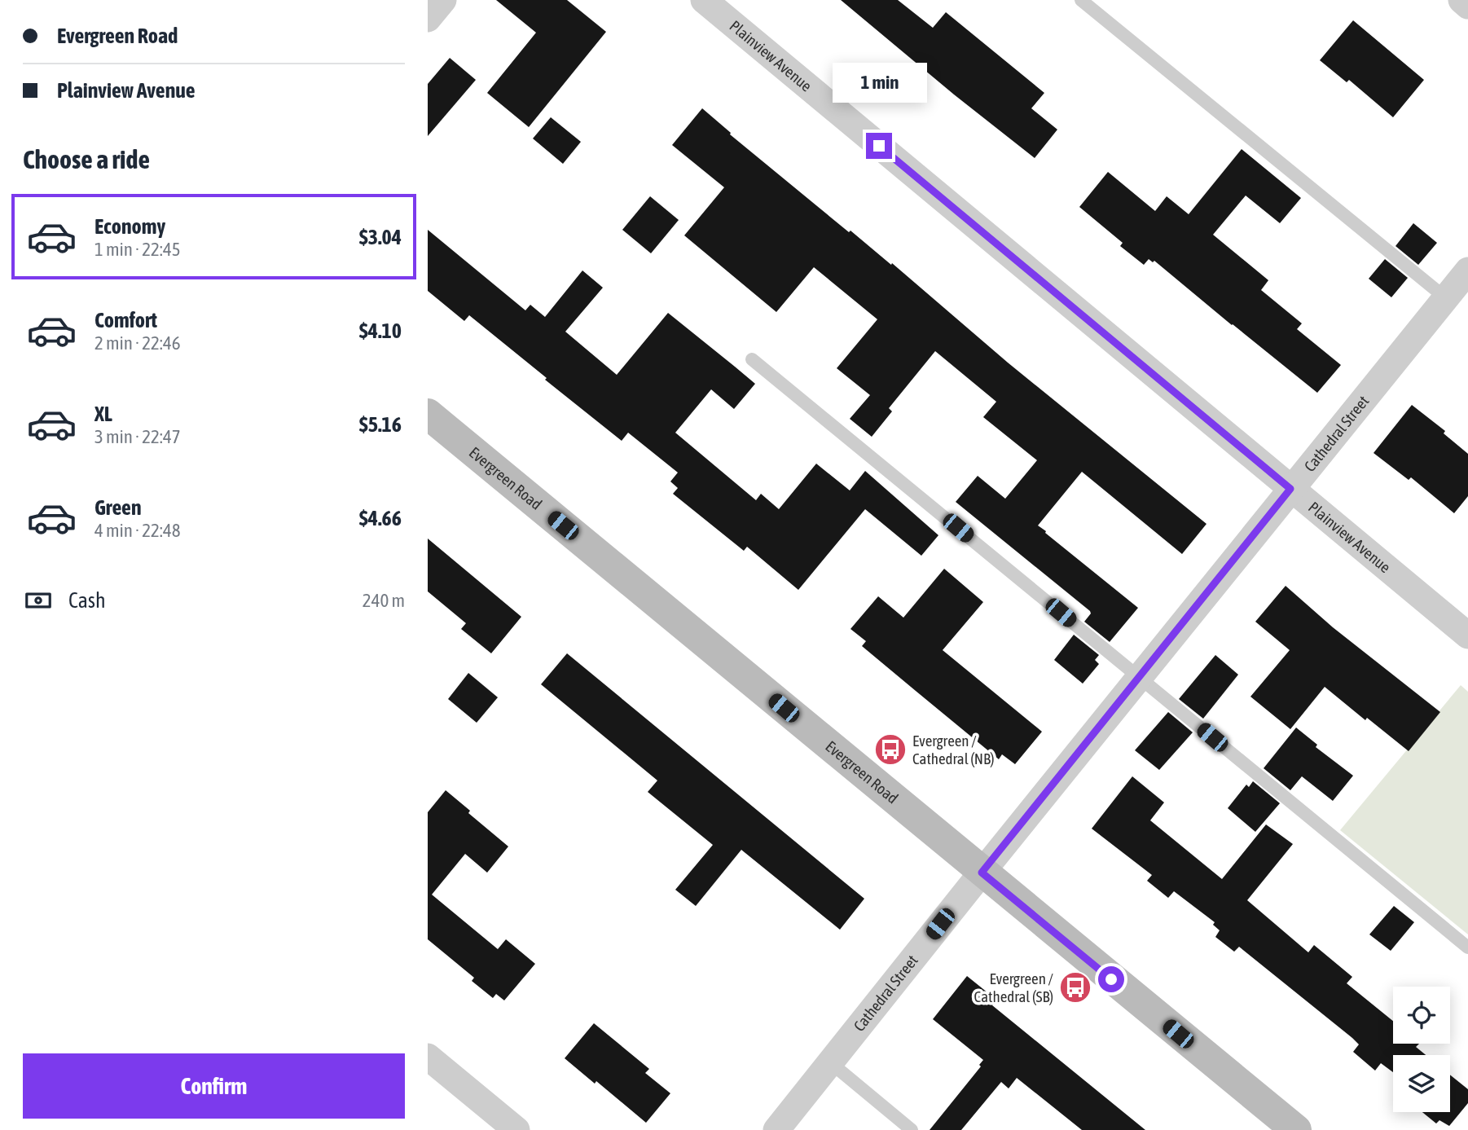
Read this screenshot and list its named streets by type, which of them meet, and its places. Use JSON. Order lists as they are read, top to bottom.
{
  "streets": {
    "street": ["Plainview Avenue", "Cathedral Street", "Evergreen Road"]
  },
  "crossings": [
    ["Plainview Avenue", "Cathedral Street"],
    ["Cathedral Street", "Evergreen Road"]
  ],
  "places": {
    "bus stop": ["Evergreen / Cathedral (NB)", "Evergreen / Cathedral (SB)"]
  },
  "page": {
    "banner": ["Evergreen Road", "Plainview Avenue"],
    "bubble": "1 min",
    "heading": "Choose a ride",
    "list": [
      {
        "name": "Economy",
        "note": "1 min · 22:45",
        "value": "$3.04"
      },
      {
        "name": "Comfort",
        "note": "2 min · 22:46",
        "value": "$4.10"
      },
      {
        "name": "XL",
        "note": "3 min · 22:47",
        "value": "$5.16"
      },
      {
        "name": "Green",
        "note": "4 min · 22:48",
        "value": "$4.66"
      }
    ],
    "pay": ["Cash", "240 m"],
    "buttons": "Confirm"
  }
}
